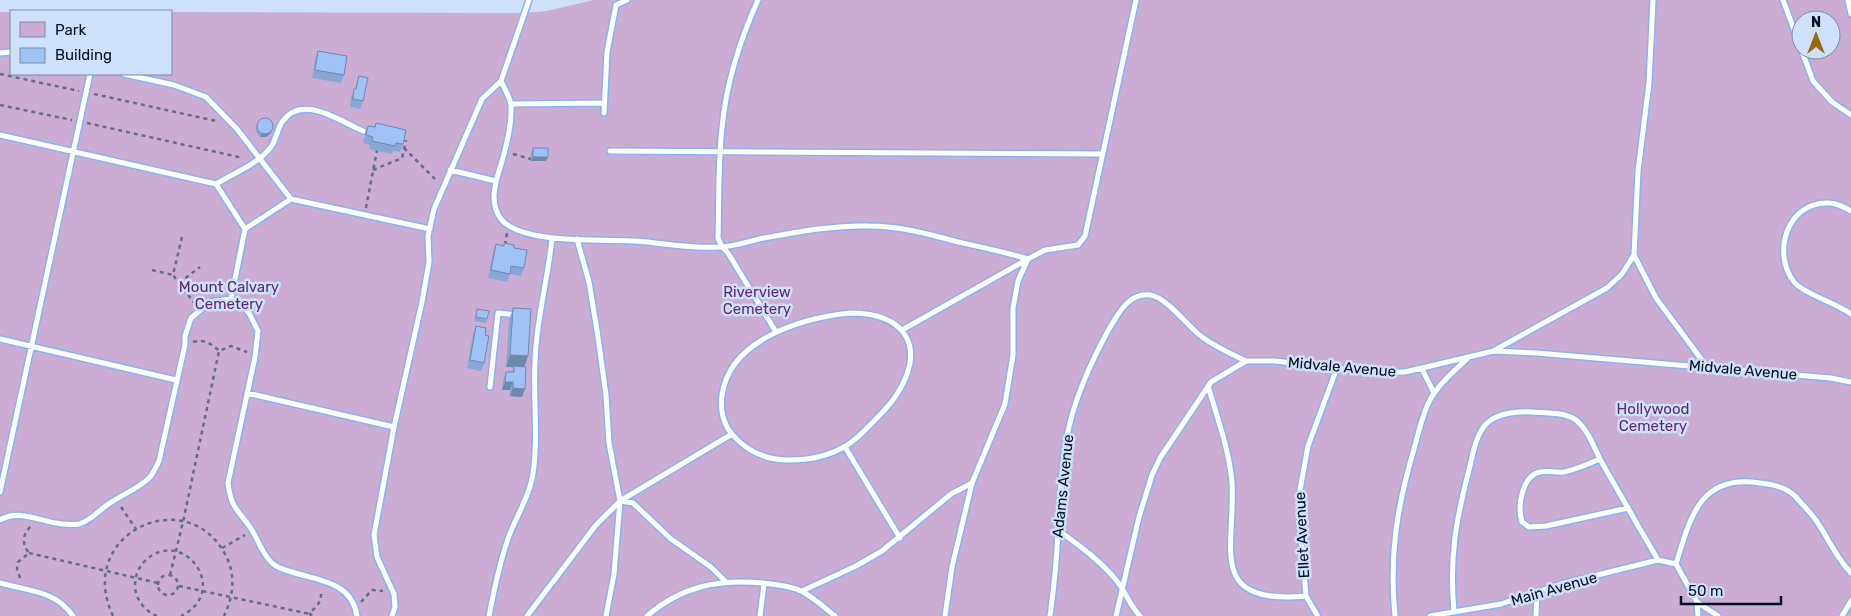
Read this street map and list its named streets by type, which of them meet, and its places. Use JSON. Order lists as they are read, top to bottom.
{
  "streets": {
    "lane": [
      "Midvale Avenue",
      "Adams Avenue",
      "Ellet Avenue",
      "Main Avenue"
    ]
  },
  "crossings": [
    ["Midvale Avenue", "Adams Avenue"],
    ["Midvale Avenue", "Ellet Avenue"]
  ],
  "parks": ["Mount Calvary Cemetery", "Riverview Cemetery", "Hollywood Cemetery"],
  "legend": ["Park", "Building"],
  "scale_bar": "50 m",
  "north": "top"
}
